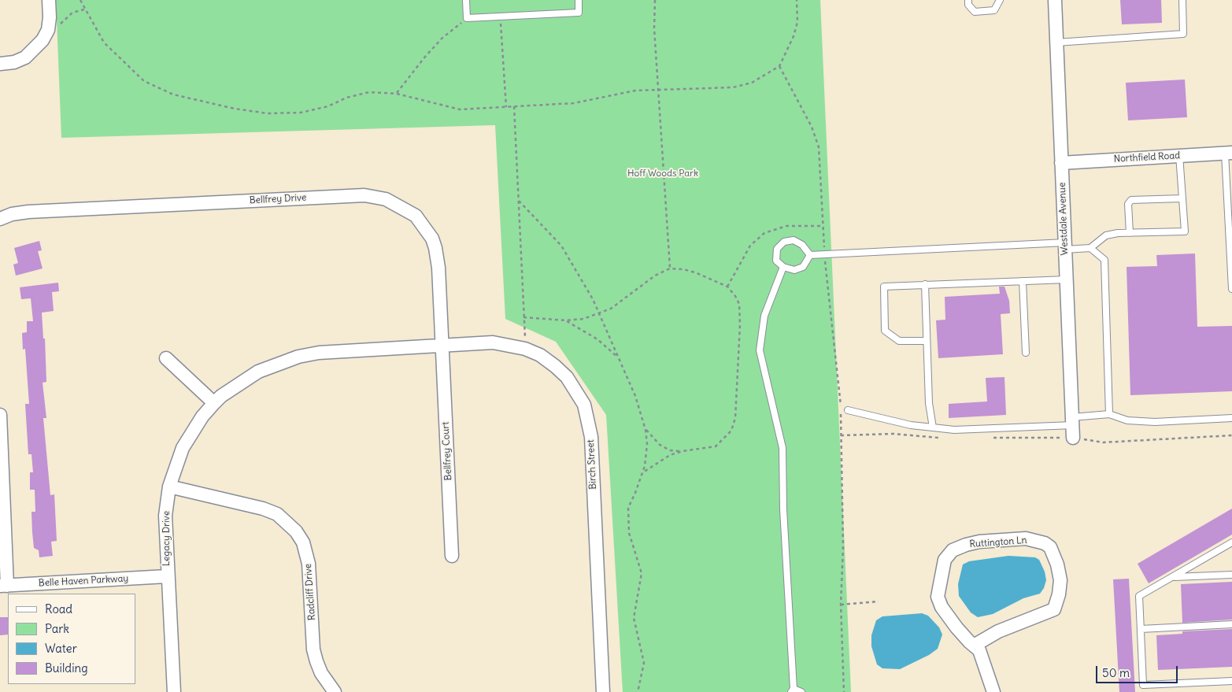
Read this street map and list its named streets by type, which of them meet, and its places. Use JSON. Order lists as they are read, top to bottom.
{
  "streets": {
    "street": [
      "Northfield Road",
      "Bellfrey Drive",
      "Westdale Avenue",
      "Bellfrey Court",
      "Birch Street",
      "Legacy Drive",
      "Ruttington Ln",
      "Belle Haven Parkway",
      "Radcliff Drive"
    ]
  },
  "crossings": [
    ["Northfield Road", "Westdale Avenue"],
    ["Bellfrey Drive", "Bellfrey Court"],
    ["Bellfrey Drive", "Birch Street"],
    ["Bellfrey Drive", "Legacy Drive"],
    ["Bellfrey Court", "Birch Street"],
    ["Bellfrey Court", "Legacy Drive"],
    ["Birch Street", "Legacy Drive"],
    ["Legacy Drive", "Belle Haven Parkway"],
    ["Legacy Drive", "Radcliff Drive"]
  ],
  "parks": ["Hoff Woods Park"],
  "legend": [
    "Road",
    "Park",
    "Water",
    "Building"
  ],
  "scale_bar": "50 m"
}
